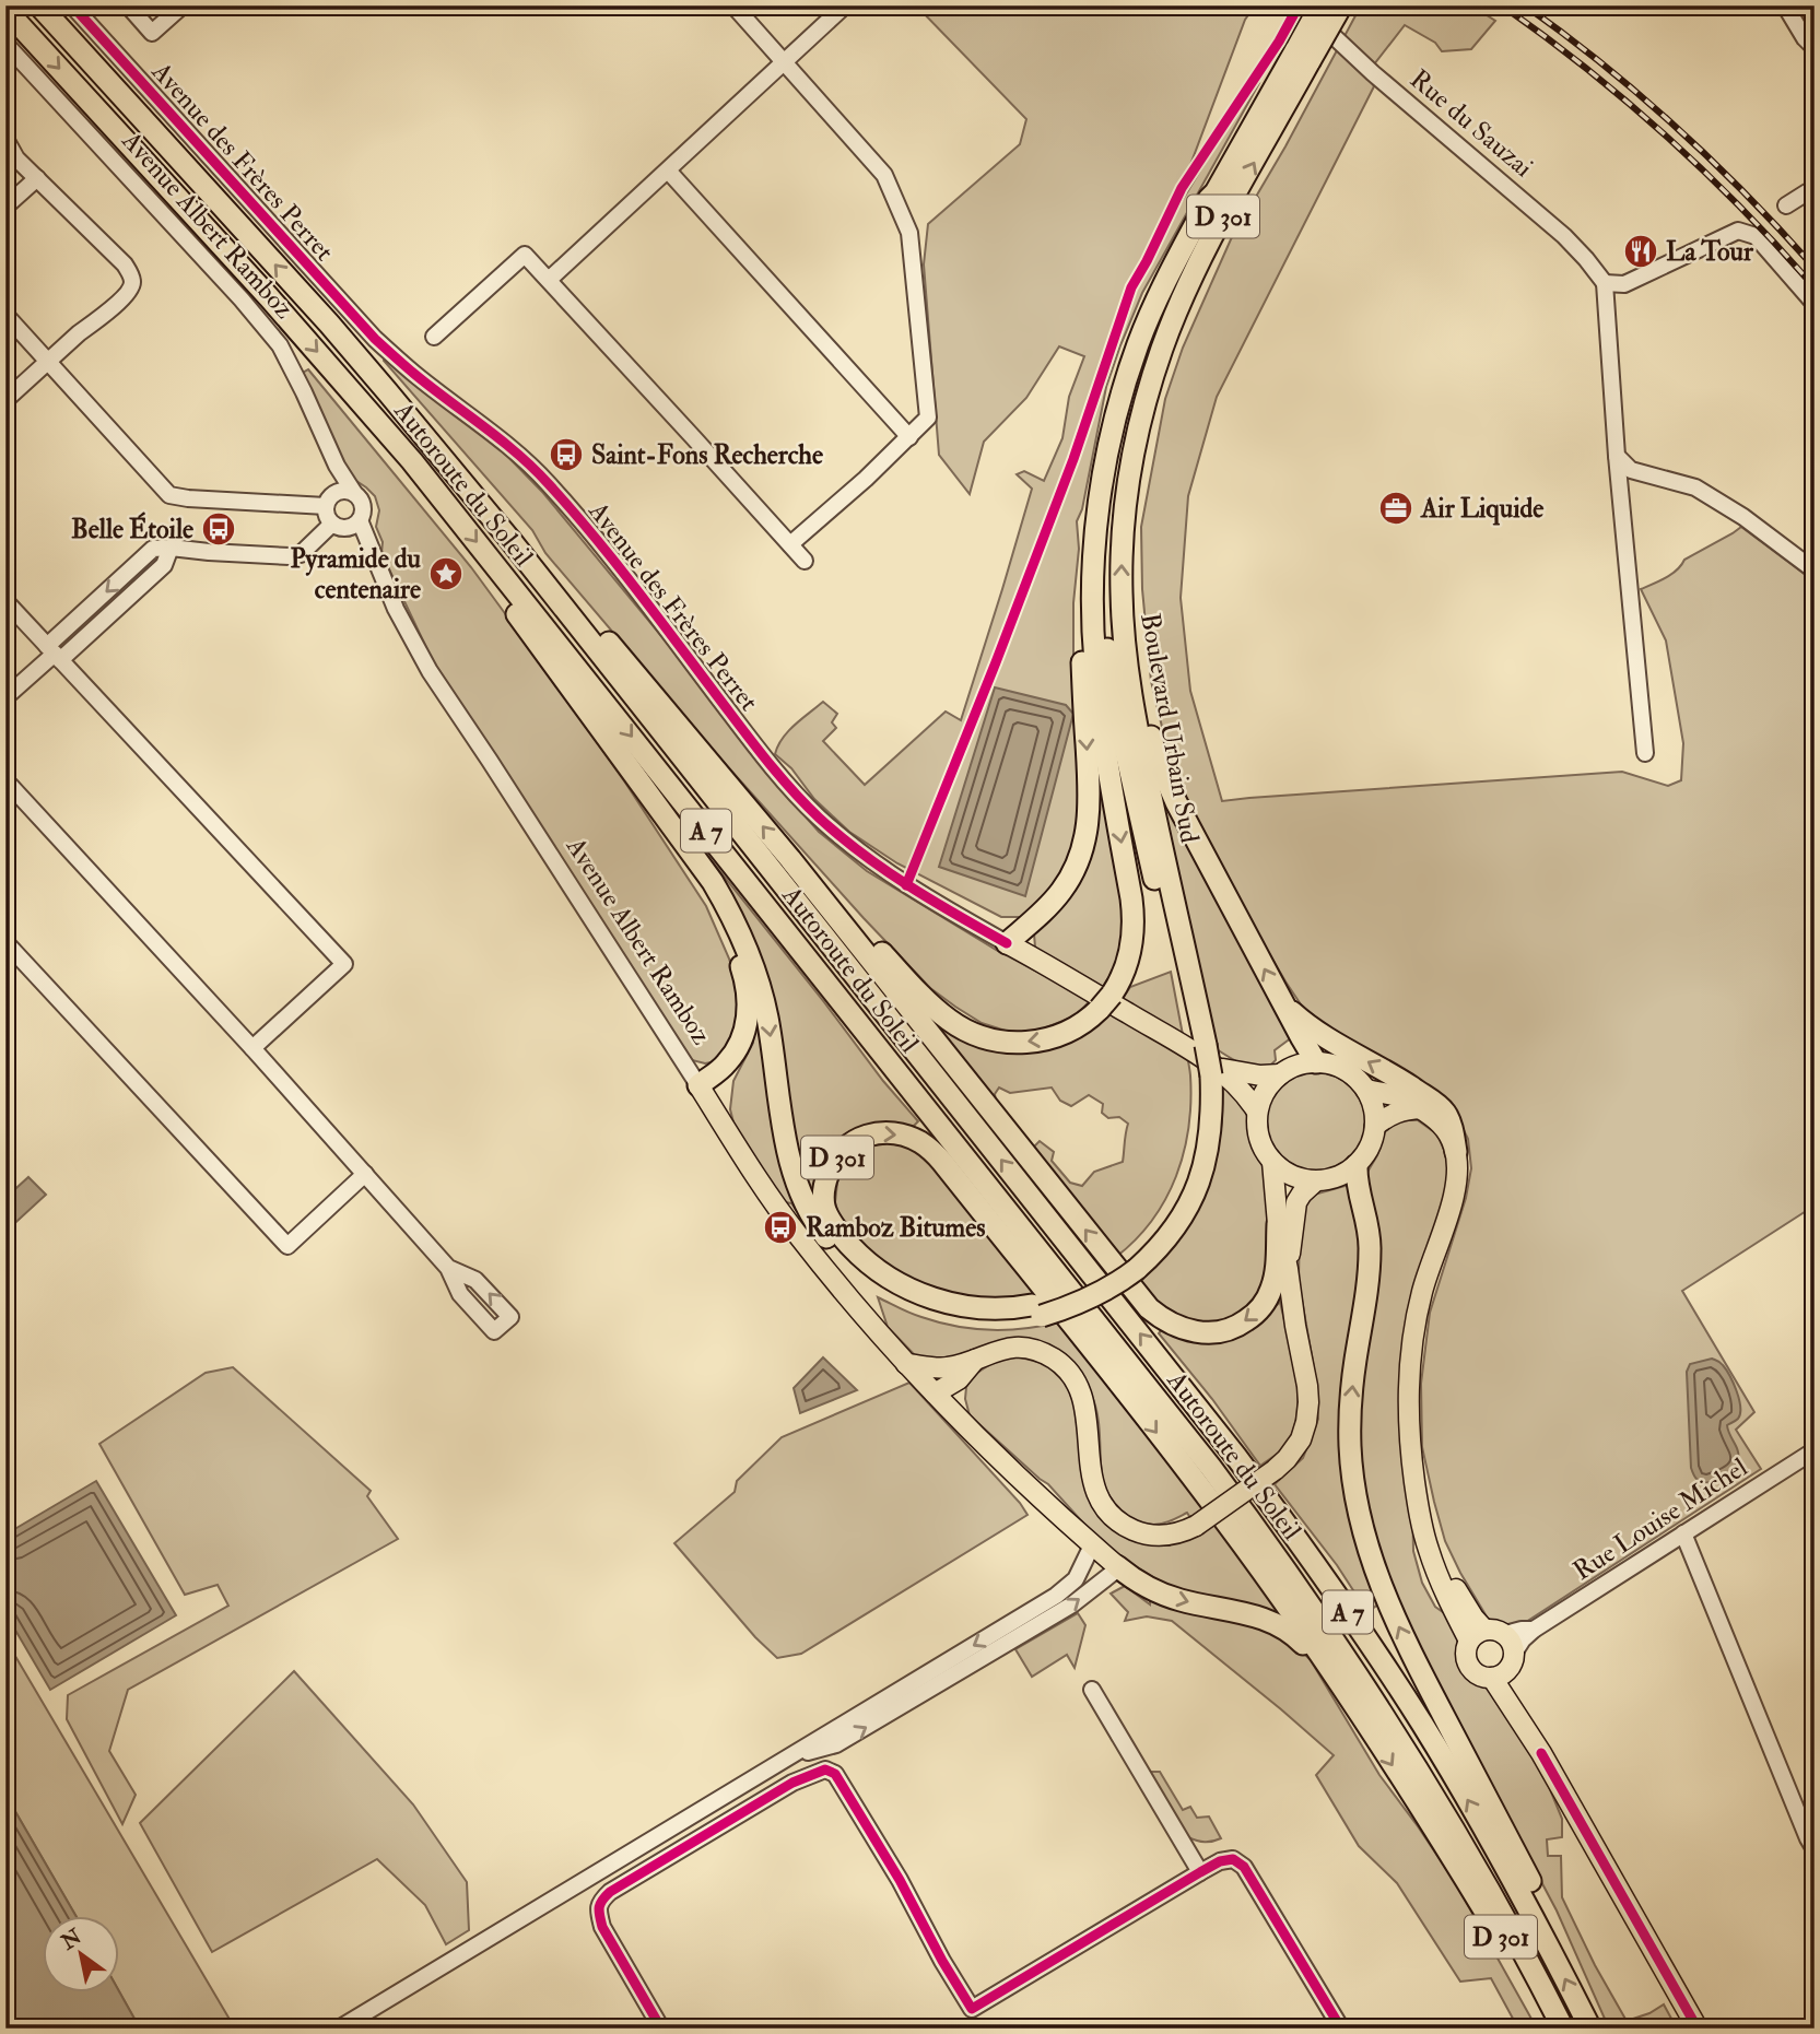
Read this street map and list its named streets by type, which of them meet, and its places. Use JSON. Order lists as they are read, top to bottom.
{
  "streets": {
    "highway": [
      "D 301",
      "Autoroute du Soleil",
      "Boulevard Urbain Sud",
      "A 7"
    ],
    "main road": ["Avenue des Frères Perret", "Avenue Albert Ramboz"],
    "street": ["Rue du Sauzai", "Rue Louise Michel"]
  },
  "crossings": [
    ["Avenue des Frères Perret", "D 301"],
    ["D 301", "Autoroute du Soleil"],
    ["D 301", "Boulevard Urbain Sud"]
  ],
  "places": {
    "restaurant": ["La Tour"],
    "bus stop": ["Saint-Fons Recherche", "Belle Étoile", "Ramboz Bitumes"],
    "office": ["Air Liquide"],
    "place": ["Pyramide du centenaire"]
  },
  "north": "top left"
}
